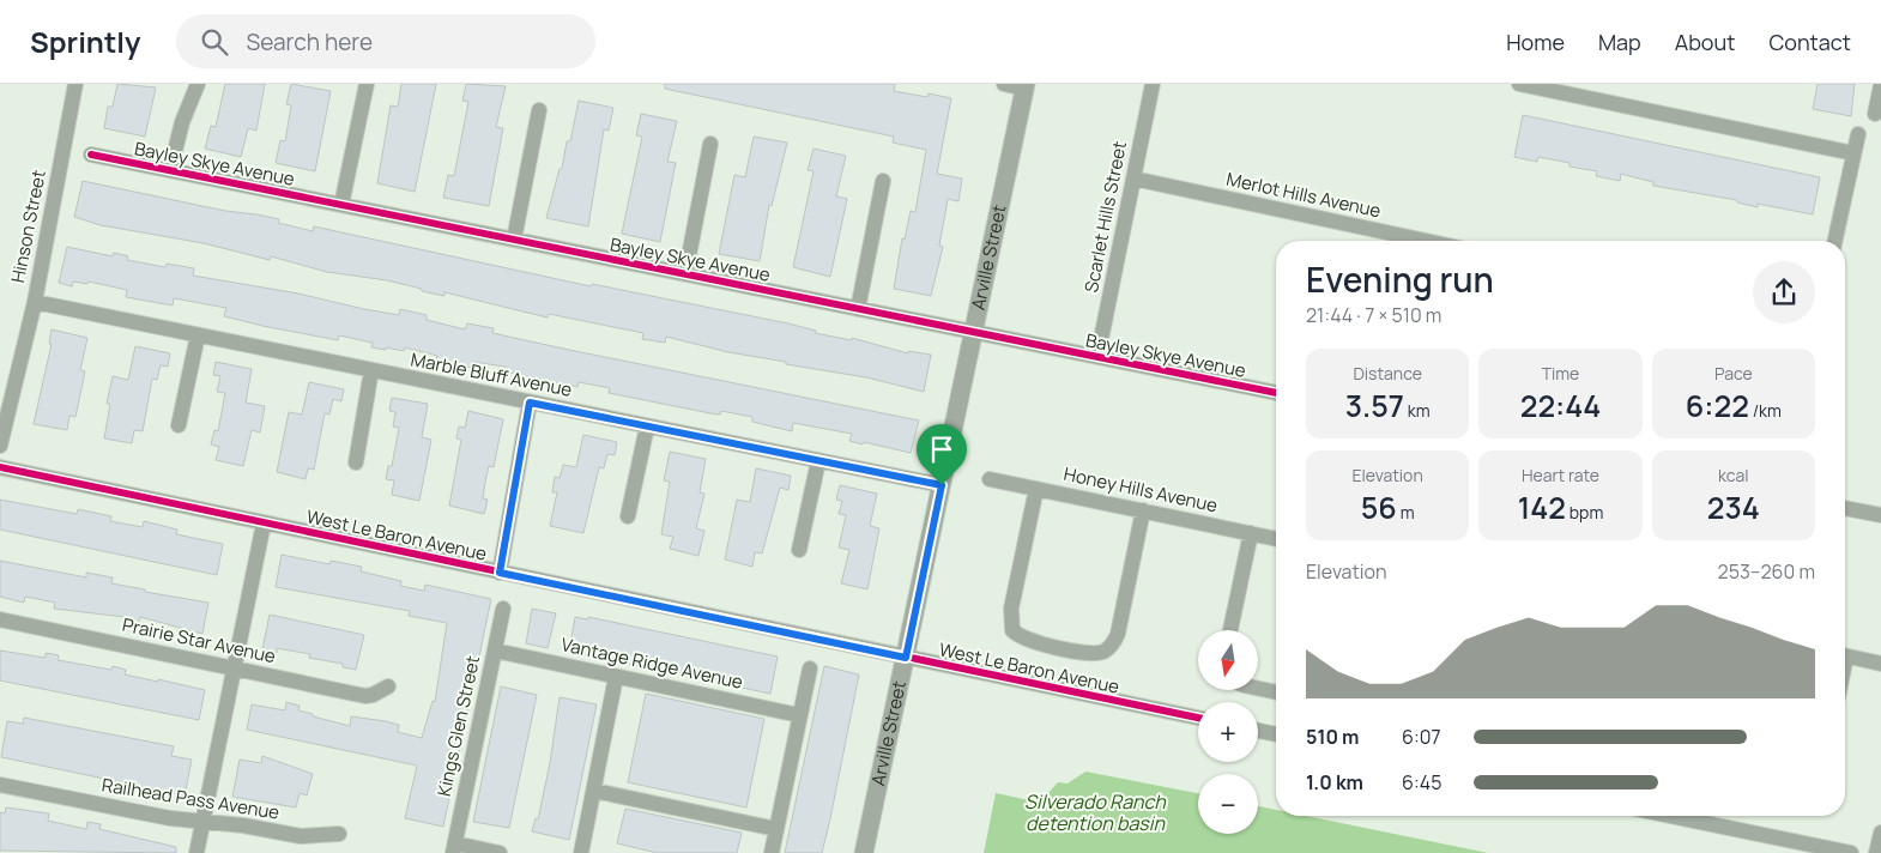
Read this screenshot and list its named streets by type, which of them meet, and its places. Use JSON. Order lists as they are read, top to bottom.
{
  "streets": {
    "street": [
      "Bayley Skye Avenue",
      "Merlot Hills Avenue",
      "Scarlet Hills Street",
      "Hinson Street",
      "Arville Street",
      "Marble Bluff Avenue",
      "Honey Hills Avenue",
      "West Le Baron Avenue",
      "Prairie Star Avenue",
      "Vantage Ridge Avenue",
      "Kings Glen Street",
      "Railhead Pass Avenue"
    ]
  },
  "crossings": [
    ["Bayley Skye Avenue", "Scarlet Hills Street"],
    ["Bayley Skye Avenue", "Arville Street"],
    ["Merlot Hills Avenue", "Scarlet Hills Street"],
    ["Hinson Street", "Marble Bluff Avenue"],
    ["Arville Street", "Marble Bluff Avenue"],
    ["Arville Street", "West Le Baron Avenue"],
    ["Vantage Ridge Avenue", "Kings Glen Street"]
  ],
  "water": ["Silverado Ranch detention basin"],
  "north": "bottom",
  "page": {
    "header": "Sprintly",
    "search": "Search here",
    "nav": [
      "Home",
      "Map",
      "About",
      "Contact"
    ],
    "heading": ["Evening run", "21:44 · 7 × 510 m"],
    "stats": [
      ["Distance", "3.57 km"],
      ["Time", "22:44"],
      ["Pace", "6:22 /km"],
      ["Elevation", "56 m"],
      ["Heart rate", "142 bpm"],
      ["kcal", "234"]
    ],
    "chart": ["Elevation", "253–260 m"],
    "map_buttons": ["+", "−"],
    "list": [
      {
        "name": "510 m",
        "note": "6:07"
      },
      {
        "name": "1.0 km",
        "note": "6:45"
      }
    ]
  }
}
